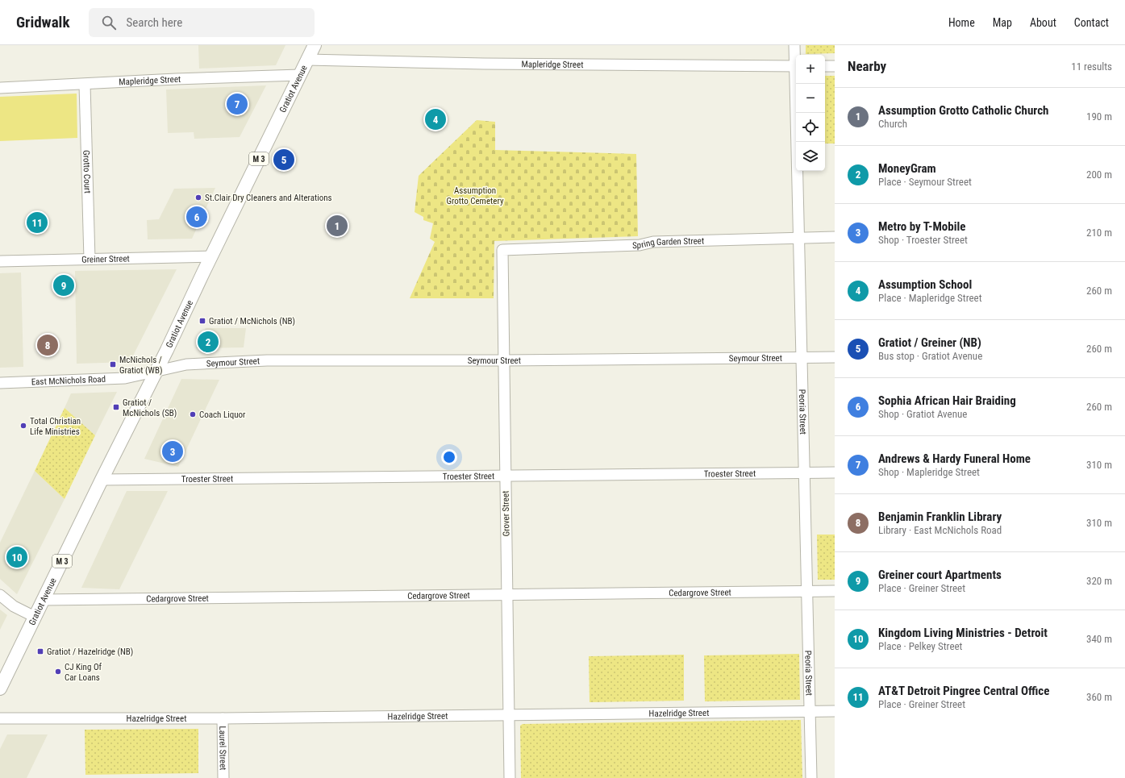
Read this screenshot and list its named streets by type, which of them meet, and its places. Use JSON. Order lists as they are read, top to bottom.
{
  "streets": {
    "main road": ["Gratiot Avenue", "M 3"],
    "street": [
      "Mapleridge Street",
      "Grotto Court",
      "Spring Garden Street",
      "Greiner Street",
      "Seymour Street",
      "East McNichols Road",
      "Peoria Street",
      "Troester Street",
      "Grover Street",
      "Cedargrove Street",
      "Hazelridge Street",
      "Laurel Street"
    ]
  },
  "crossings": [
    ["Mapleridge Street", "Gratiot Avenue"],
    ["Mapleridge Street", "Grotto Court"],
    ["Gratiot Avenue", "Greiner Street"],
    ["Gratiot Avenue", "Seymour Street"],
    ["Gratiot Avenue", "East McNichols Road"],
    ["Gratiot Avenue", "Troester Street"],
    ["Gratiot Avenue", "Cedargrove Street"],
    ["Grotto Court", "Greiner Street"],
    ["Spring Garden Street", "Peoria Street"],
    ["Spring Garden Street", "Grover Street"],
    ["Seymour Street", "East McNichols Road"],
    ["Seymour Street", "Peoria Street"],
    ["Seymour Street", "Grover Street"],
    ["Peoria Street", "Troester Street"],
    ["Peoria Street", "Cedargrove Street"],
    ["Peoria Street", "Hazelridge Street"],
    ["Troester Street", "Grover Street"],
    ["Grover Street", "Cedargrove Street"],
    ["Grover Street", "Hazelridge Street"],
    ["Hazelridge Street", "Laurel Street"]
  ],
  "parks": ["Assumption Grotto Cemetery"],
  "places": {
    "other": [
      "St.Clair Dry Cleaners and Alterations",
      "Coach Liquor",
      "Total Christian Life Ministries",
      "CJ King Of Car Loans"
    ],
    "transit": [
      "Gratiot / McNichols (NB)",
      "McNichols / Gratiot (WB)",
      "Gratiot / McNichols (SB)",
      "Gratiot / Hazelridge (NB)"
    ]
  },
  "page": {
    "header": "Gridwalk",
    "search": "Search here",
    "nav": [
      "Home",
      "Map",
      "About",
      "Contact"
    ],
    "heading": ["Nearby", "11 results"],
    "map_buttons": ["+", "−"],
    "list": [
      {
        "mark": "1",
        "name": "Assumption Grotto Catholic Church",
        "note": "Church",
        "value": "190 m"
      },
      {
        "mark": "2",
        "name": "MoneyGram",
        "note": "Place · Seymour Street",
        "value": "200 m"
      },
      {
        "mark": "3",
        "name": "Metro by T-Mobile",
        "note": "Shop · Troester Street",
        "value": "210 m"
      },
      {
        "mark": "4",
        "name": "Assumption School",
        "note": "Place · Mapleridge Street",
        "value": "260 m"
      },
      {
        "mark": "5",
        "name": "Gratiot / Greiner (NB)",
        "note": "Bus stop · Gratiot Avenue",
        "value": "260 m"
      },
      {
        "mark": "6",
        "name": "Sophia African Hair Braiding",
        "note": "Shop · Gratiot Avenue",
        "value": "260 m"
      },
      {
        "mark": "7",
        "name": "Andrews & Hardy Funeral Home",
        "note": "Shop · Mapleridge Street",
        "value": "310 m"
      },
      {
        "mark": "8",
        "name": "Benjamin Franklin Library",
        "note": "Library · East McNichols Road",
        "value": "310 m"
      },
      {
        "mark": "9",
        "name": "Greiner court Apartments",
        "note": "Place · Greiner Street",
        "value": "320 m"
      },
      {
        "mark": "10",
        "name": "Kingdom Living Ministries - Detroit",
        "note": "Place · Pelkey Street",
        "value": "340 m"
      },
      {
        "mark": "11",
        "name": "AT&T Detroit Pingree Central Office",
        "note": "Place · Greiner Street",
        "value": "360 m"
      }
    ],
    "pins": [
      "7",
      "4",
      "5",
      "6",
      "11",
      "1",
      "9",
      "2",
      "8",
      "3",
      "10"
    ]
  }
}
